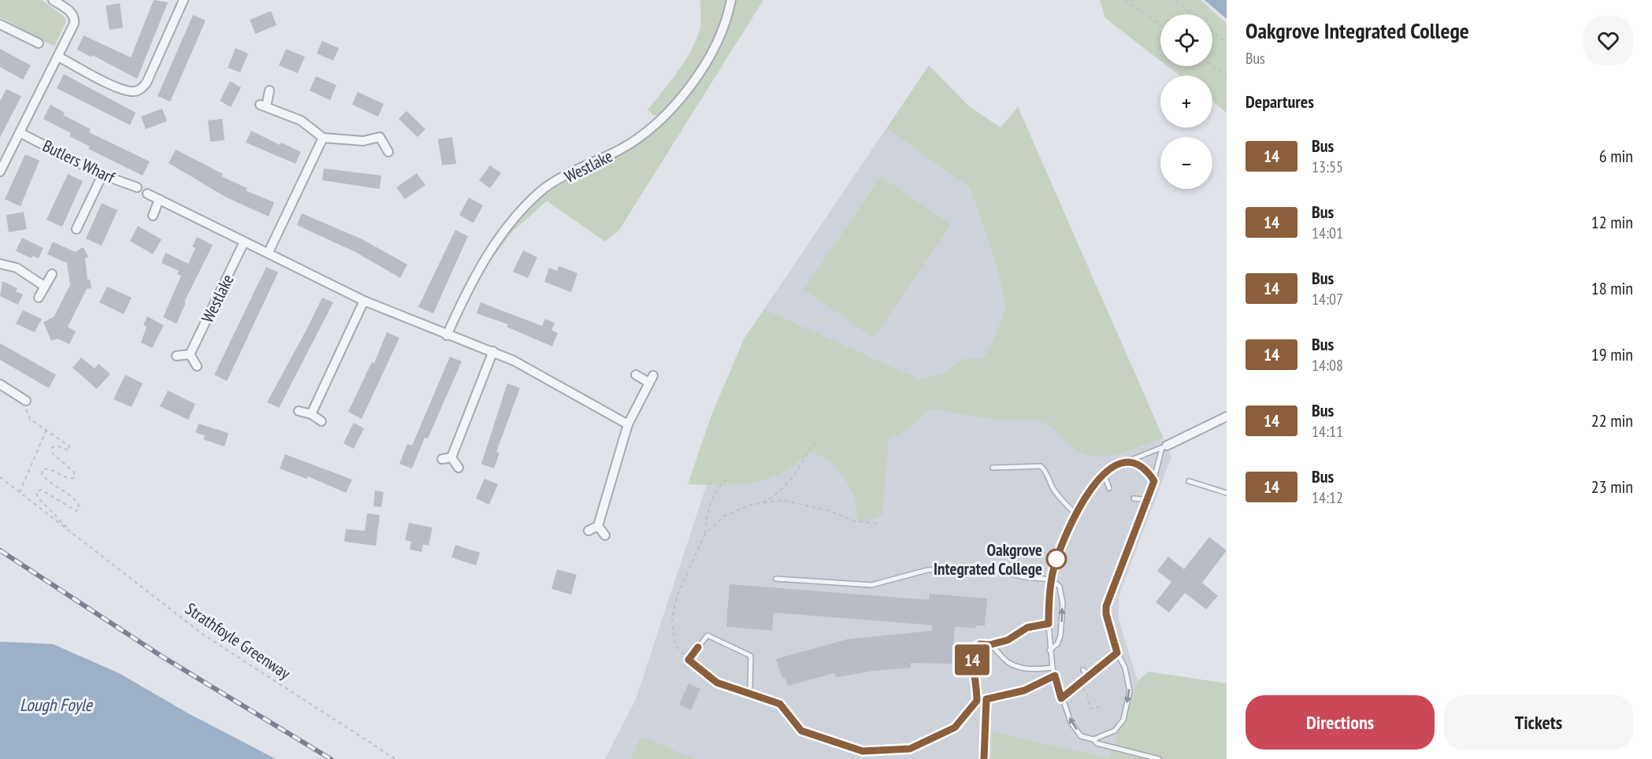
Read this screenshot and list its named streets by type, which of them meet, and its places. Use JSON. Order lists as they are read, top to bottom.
{
  "streets": {
    "street": ["Butlers Wharf", "Westlake"],
    "path": ["Strathfoyle Greenway"]
  },
  "water": ["Lough Foyle"],
  "places": ["Oakgrove Integrated College"],
  "lines": ["bus line 14"],
  "page": {
    "on_map": "14",
    "heading": [
      ["Oakgrove Integrated College", "Bus"],
      "Departures"
    ],
    "map_buttons": ["+", "−"],
    "list": [
      {
        "mark": "14",
        "name": "Bus",
        "note": "13:55",
        "value": "6 min"
      },
      {
        "mark": "14",
        "name": "Bus",
        "note": "14:01",
        "value": "12 min"
      },
      {
        "mark": "14",
        "name": "Bus",
        "note": "14:07",
        "value": "18 min"
      },
      {
        "mark": "14",
        "name": "Bus",
        "note": "14:08",
        "value": "19 min"
      },
      {
        "mark": "14",
        "name": "Bus",
        "note": "14:11",
        "value": "22 min"
      },
      {
        "mark": "14",
        "name": "Bus",
        "note": "14:12",
        "value": "23 min"
      }
    ],
    "buttons": ["Directions", "Tickets"]
  }
}
